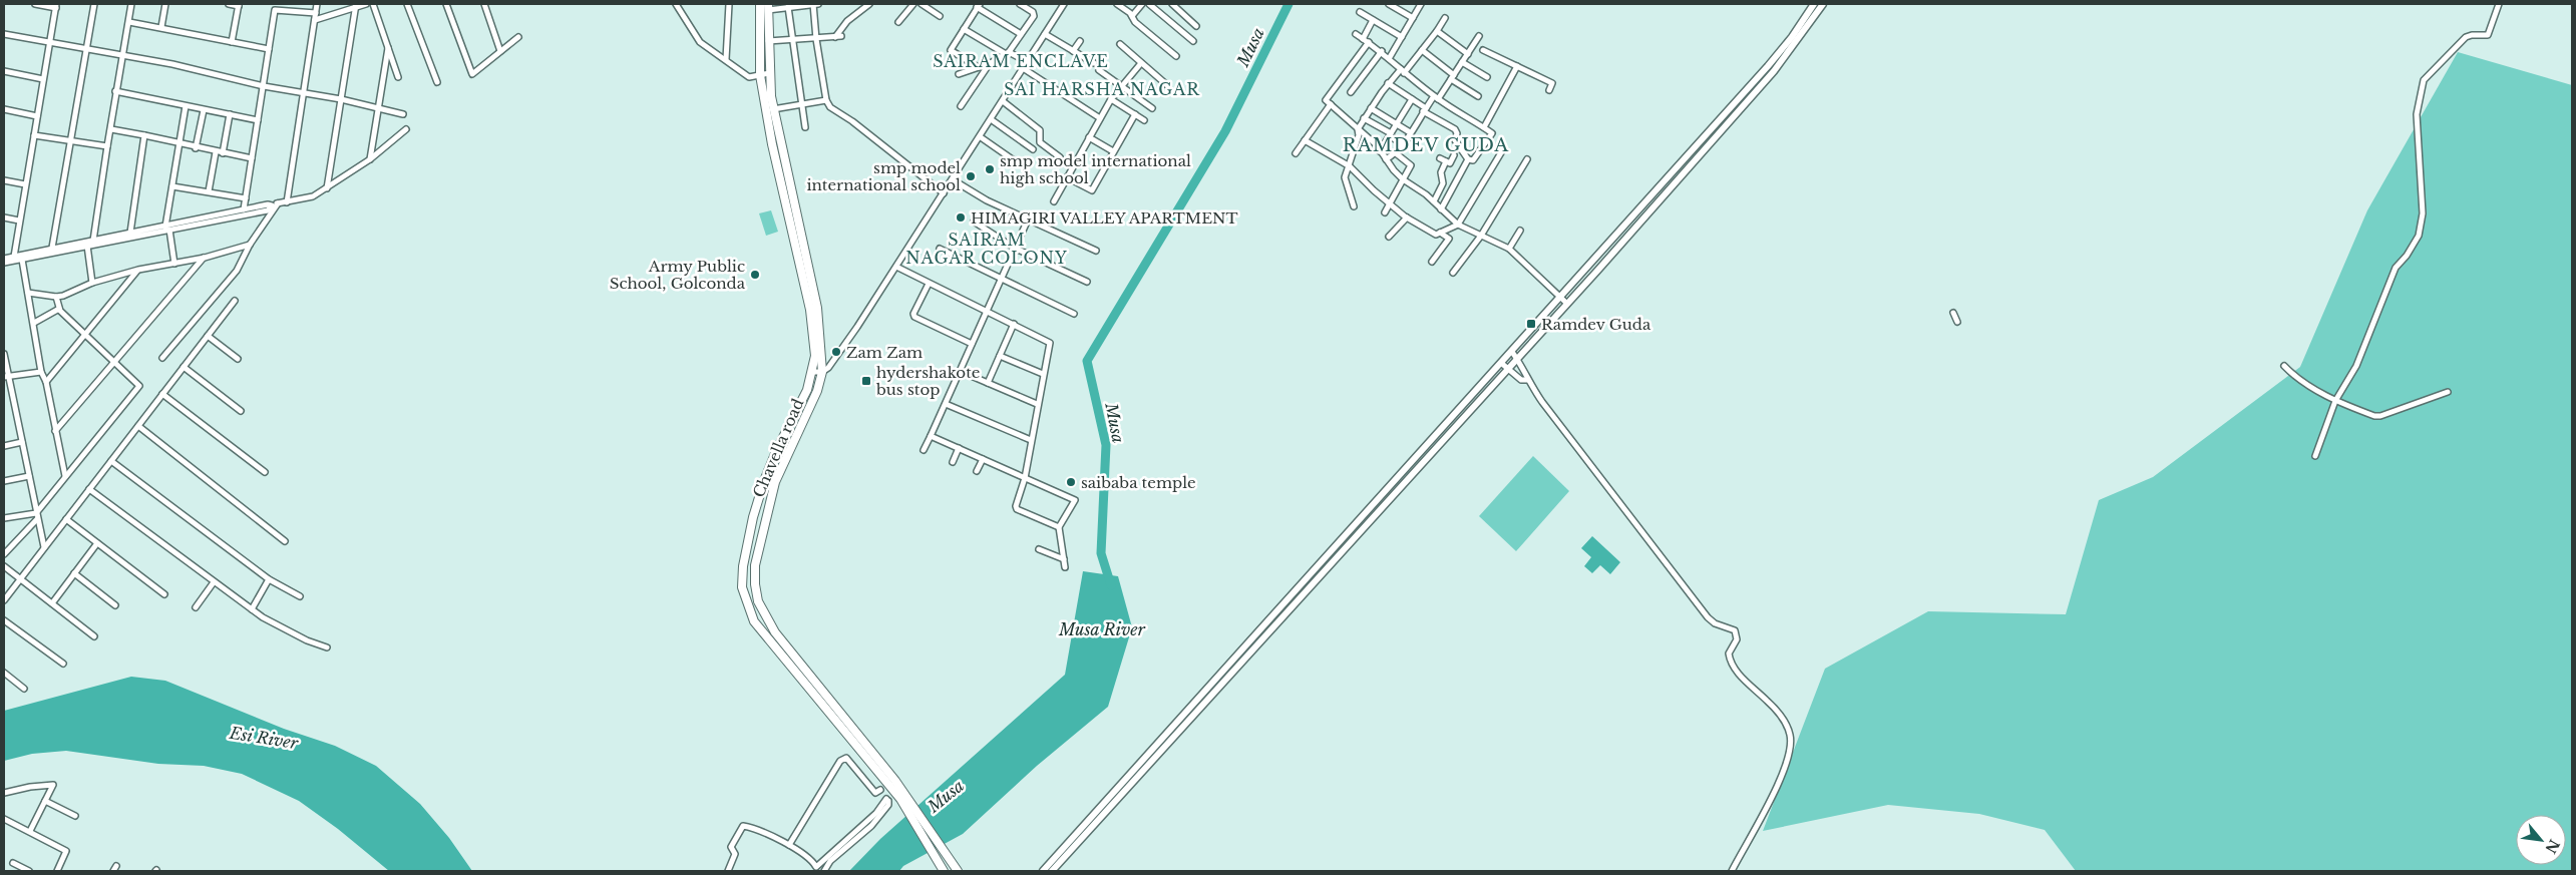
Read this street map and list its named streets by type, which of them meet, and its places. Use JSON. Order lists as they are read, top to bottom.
{
  "streets": {
    "highway": ["Chavella road"]
  },
  "districts": [
    "SAIRAM ENCLAVE",
    "SAI HARSHA NAGAR",
    "RAMDEV GUDA",
    "SAIRAM NAGAR COLONY"
  ],
  "water": ["Musa", "Musa River", "Esi River"],
  "places": {
    "other": [
      "smp model international high school",
      "smp model international school",
      "HIMAGIRI VALLEY APARTMENT",
      "Army Public School, Golconda",
      "Zam Zam",
      "saibaba temple"
    ],
    "transit": ["Ramdev Guda", "hydershakote bus stop"]
  },
  "north": "bottom right"
}
